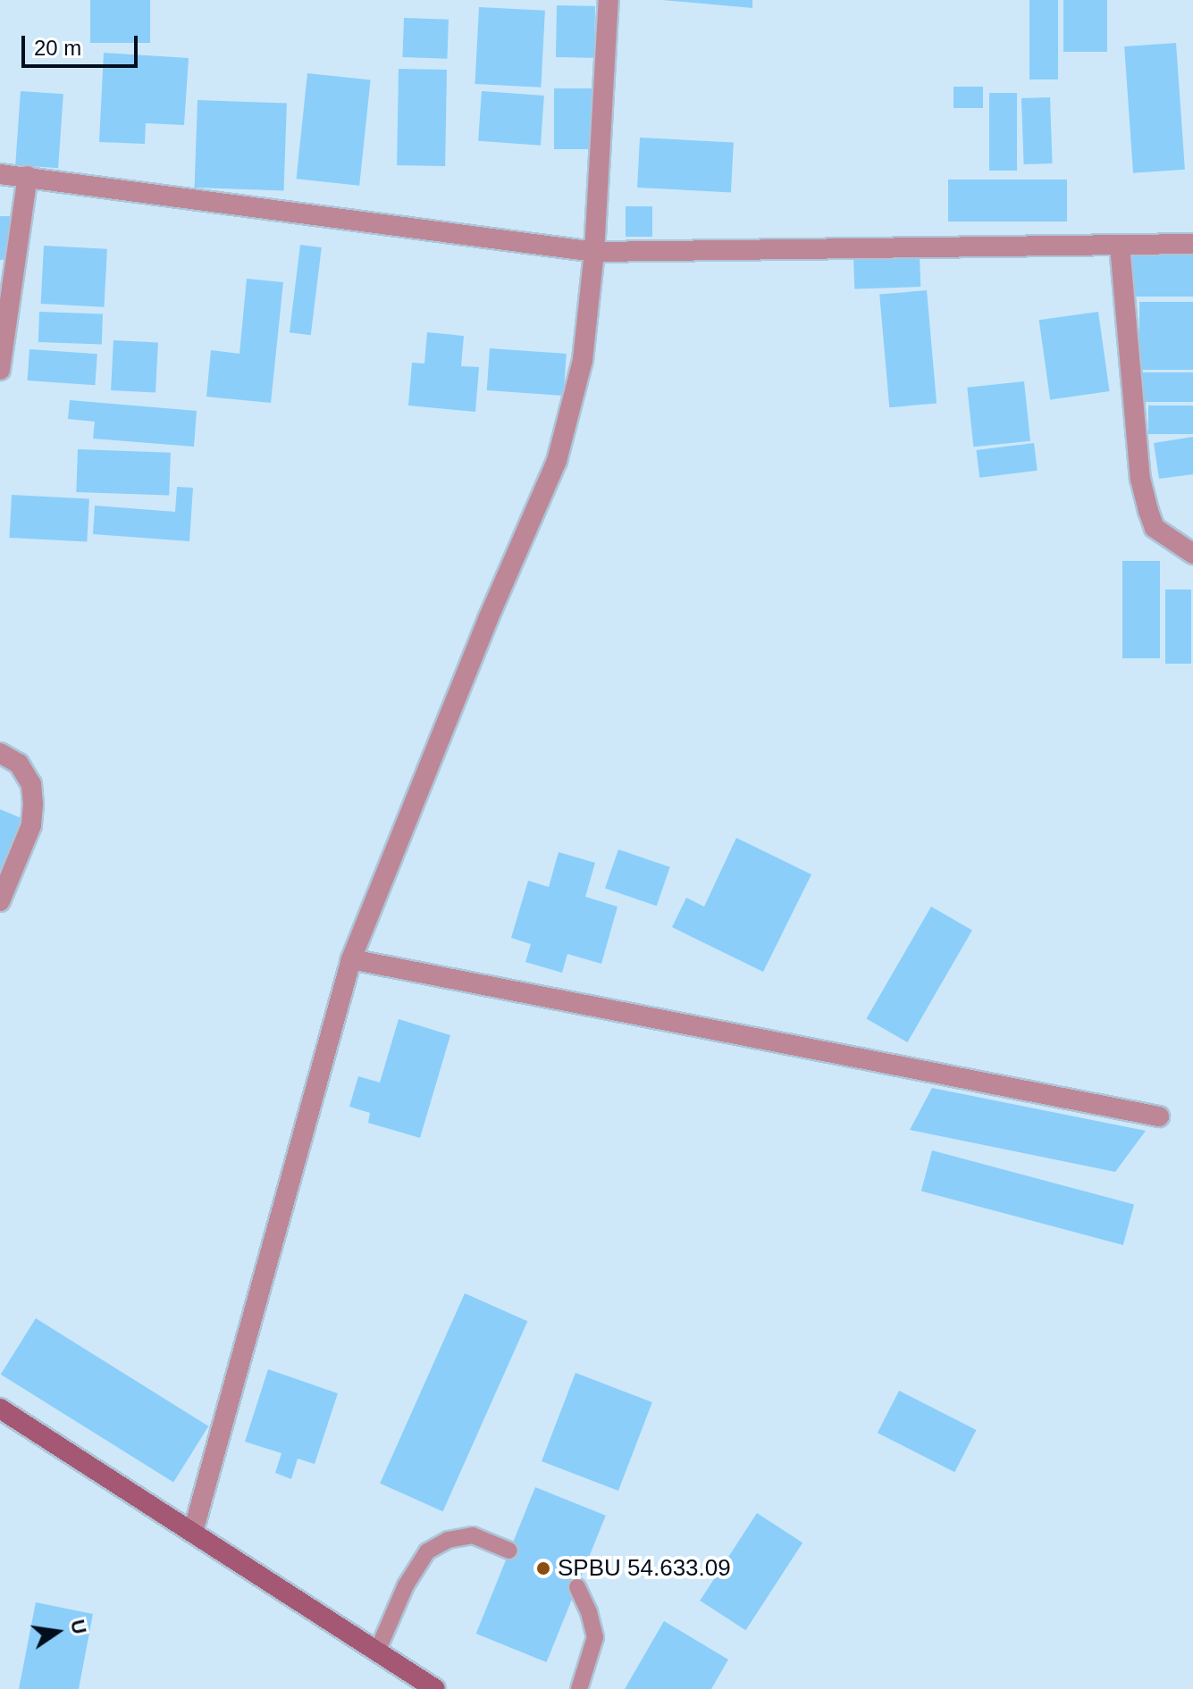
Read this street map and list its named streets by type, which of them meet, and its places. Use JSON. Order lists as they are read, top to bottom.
{
  "places": ["SPBU 54.633.09"],
  "scale_bar": "20 m",
  "north": "right"
}
